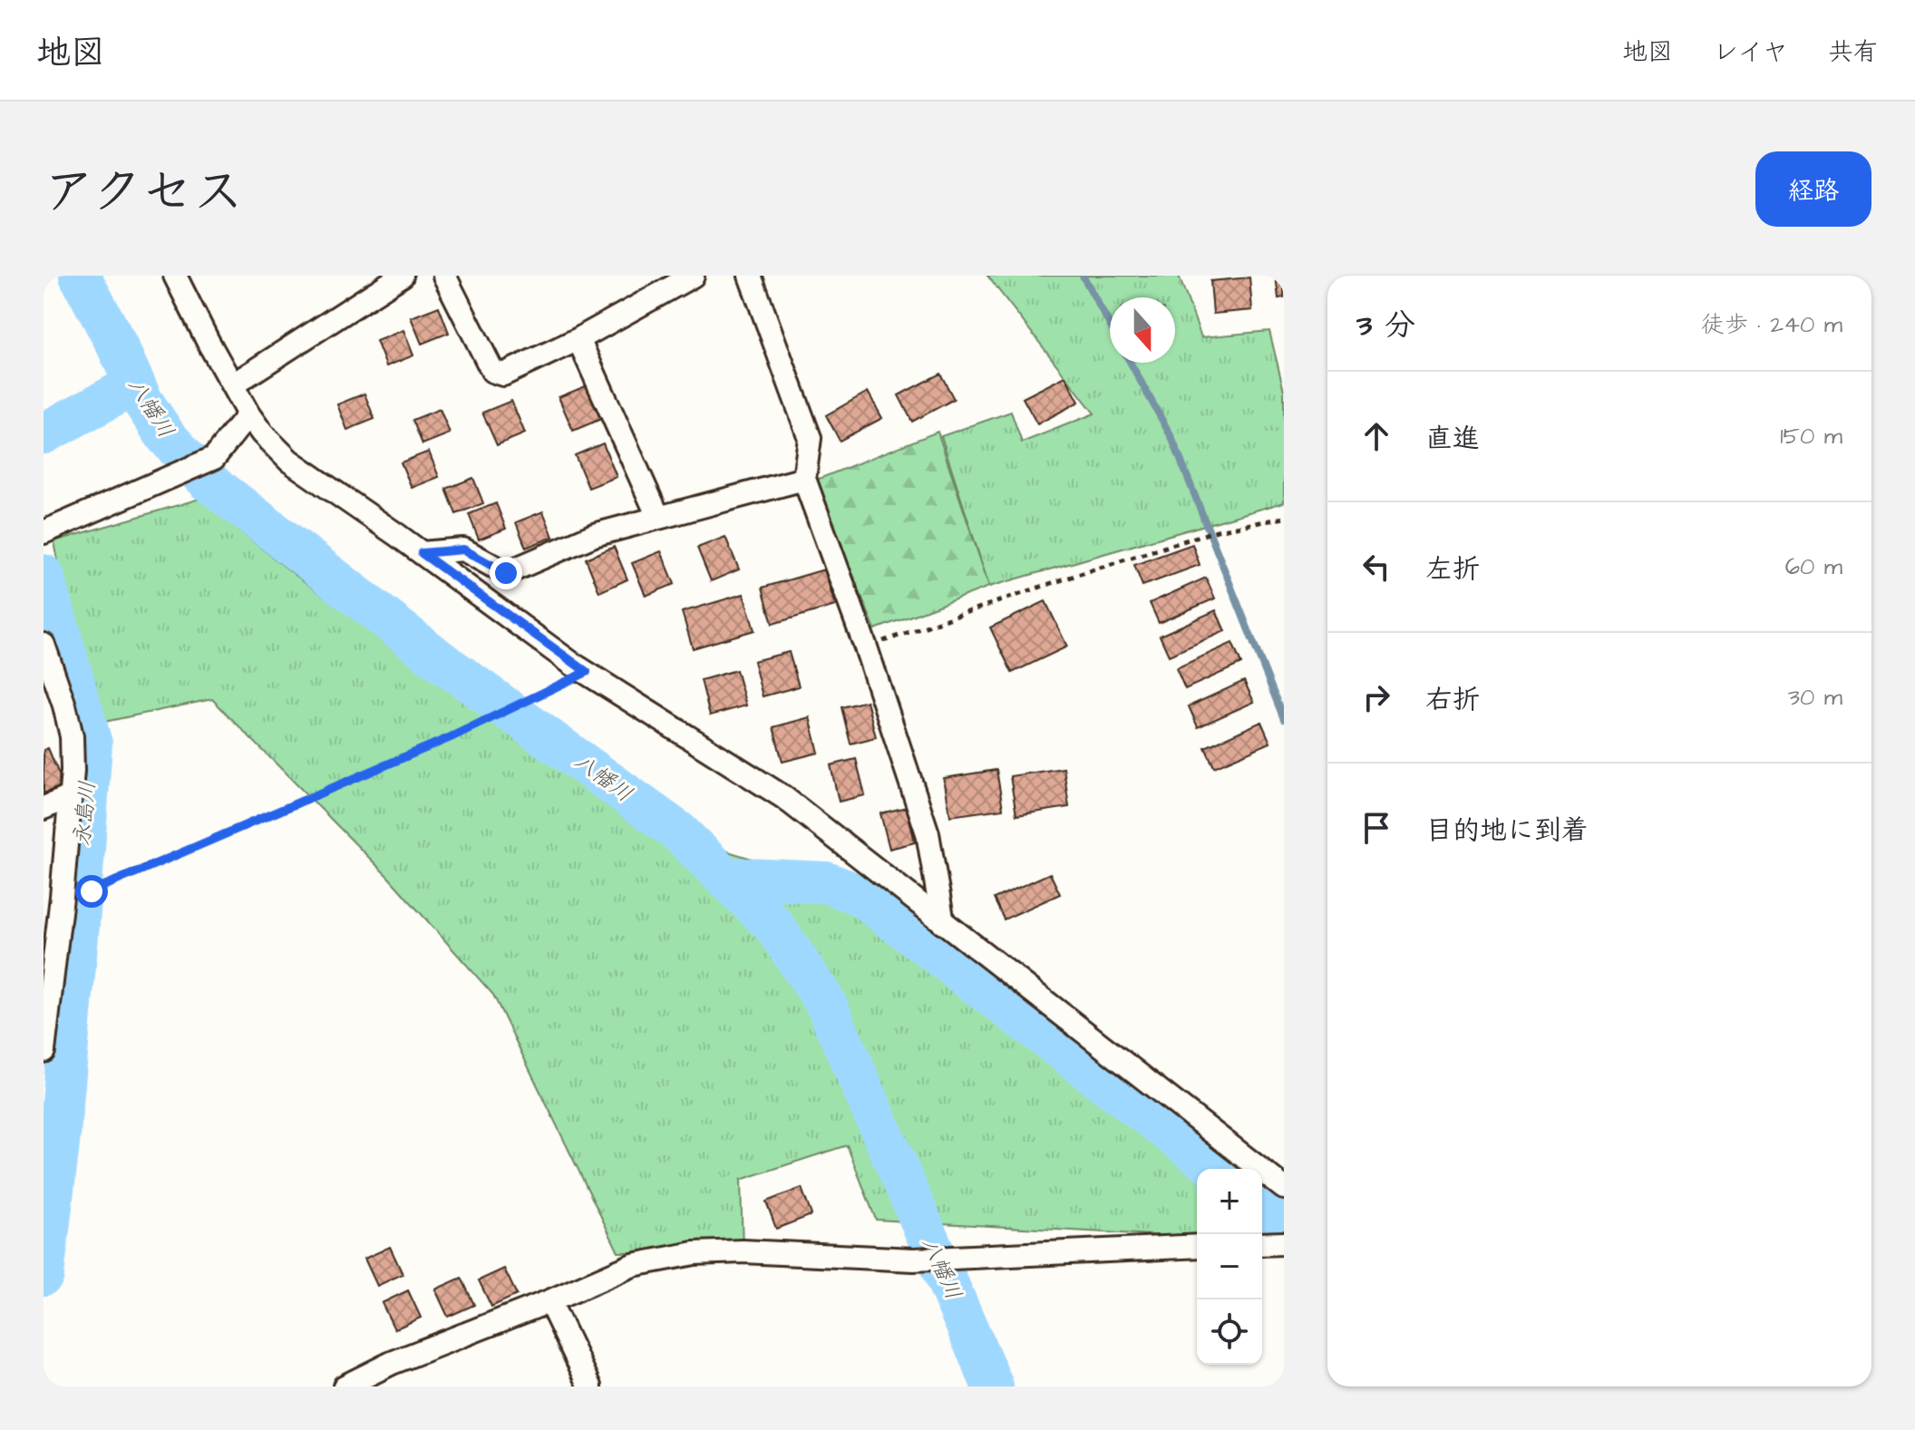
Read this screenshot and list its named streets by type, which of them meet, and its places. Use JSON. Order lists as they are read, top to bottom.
{
  "water": ["八幡川", "永島川"],
  "north": "bottom",
  "page": {
    "header": "地図",
    "nav": ["地図", "レイヤ", "共有"],
    "title": "アクセス",
    "buttons": "経路",
    "heading": ["3 分", "徒歩 · 240 m"],
    "list": [
      ["直進", "150 m"],
      ["左折", "60 m"],
      ["右折", "30 m"],
      "目的地に到着"
    ],
    "map_buttons": ["+", "−"]
  }
}
